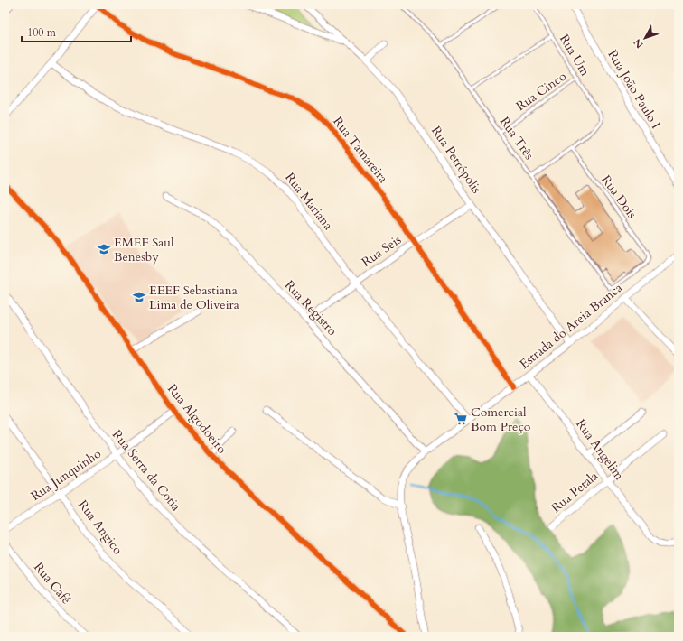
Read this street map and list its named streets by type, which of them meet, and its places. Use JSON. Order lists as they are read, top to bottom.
{
  "streets": {
    "street": [
      "Rua João Paulo I",
      "Rua Tamareira",
      "Rua Petrópolis",
      "Rua Mariana",
      "Rua Seis",
      "Rua Registro",
      "Estrada do Areia Branca",
      "Rua Algodoeiro",
      "Rua Angelim",
      "Rua Serra da Cotia",
      "Rua Junquinho",
      "Rua Petala",
      "Rua Angico",
      "Rua Café"
    ],
    "lane": [
      "Rua Um",
      "Rua Cinco",
      "Rua Três",
      "Rua Dois"
    ]
  },
  "crossings": [
    ["Rua Um", "Rua Cinco"],
    ["Rua Um", "Rua Dois"],
    ["Rua Cinco", "Rua Três"],
    ["Rua Três", "Rua Dois"],
    ["Rua Tamareira", "Rua Seis"],
    ["Rua Tamareira", "Estrada do Areia Branca"],
    ["Rua Petrópolis", "Rua Seis"],
    ["Rua Petrópolis", "Estrada do Areia Branca"],
    ["Rua Mariana", "Rua Seis"],
    ["Rua Mariana", "Estrada do Areia Branca"],
    ["Rua Seis", "Rua Registro"],
    ["Rua Registro", "Estrada do Areia Branca"],
    ["Estrada do Areia Branca", "Rua Angelim"],
    ["Rua Algodoeiro", "Rua Junquinho"],
    ["Rua Angelim", "Rua Petala"],
    ["Rua Serra da Cotia", "Rua Junquinho"],
    ["Rua Junquinho", "Rua Angico"]
  ],
  "places": {
    "school or university": ["EMEF Saul Benesby", "EEEF Sebastiana Lima de Oliveira"],
    "supermarket": ["Comercial Bom Preço"]
  },
  "scale_bar": "100 m",
  "north": "bottom left"
}
